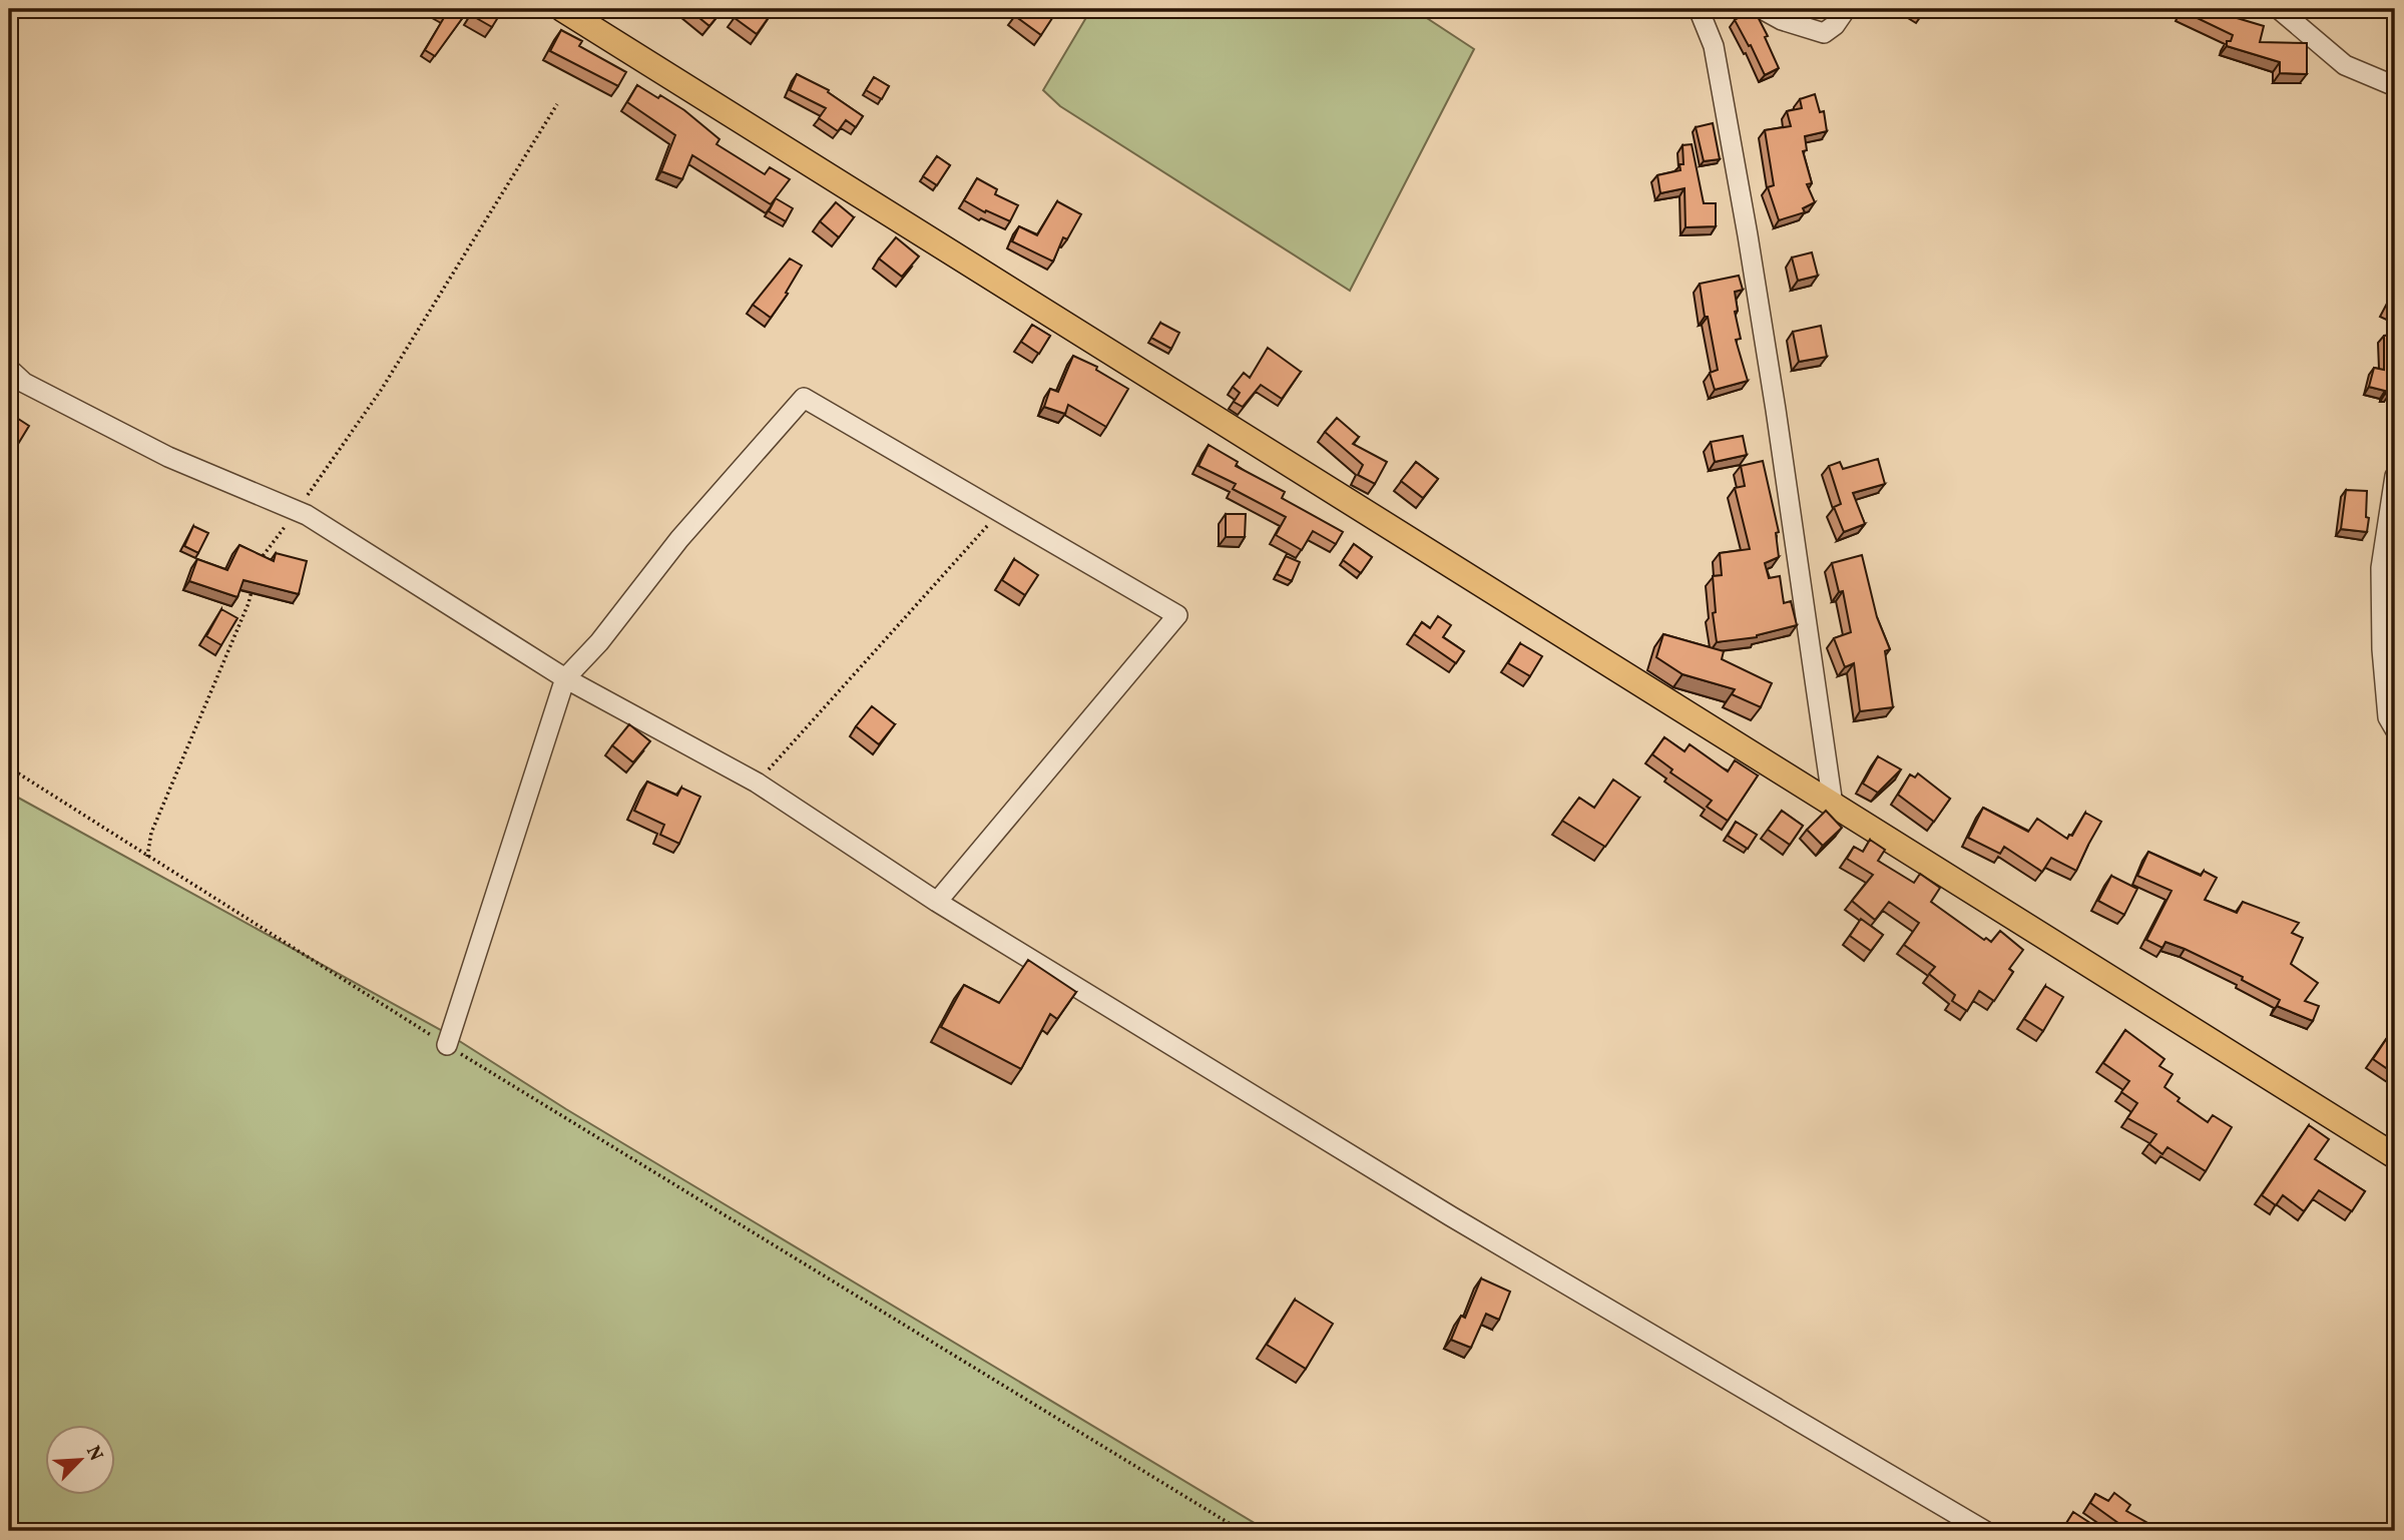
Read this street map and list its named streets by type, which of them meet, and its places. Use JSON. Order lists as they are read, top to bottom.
{
  "north": "top right"
}
